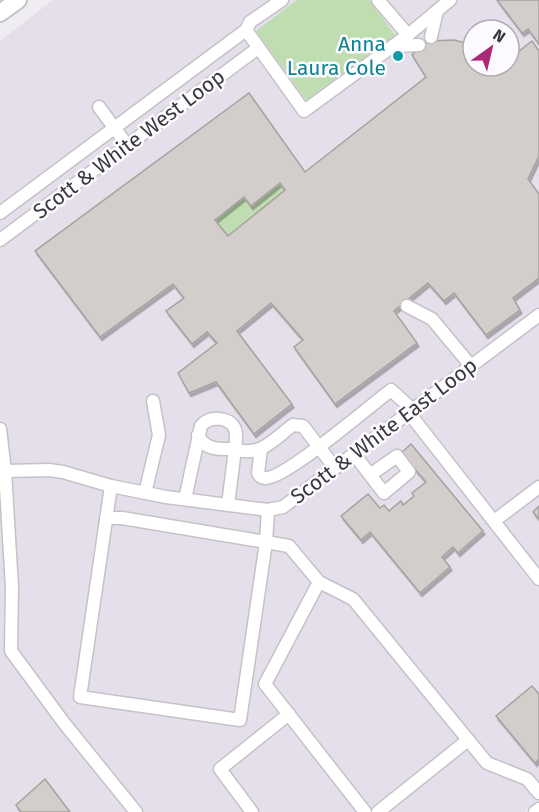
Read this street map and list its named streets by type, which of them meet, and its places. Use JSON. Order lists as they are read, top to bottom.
{
  "streets": {
    "street": ["Scott & White West Loop", "Scott & White East Loop"]
  },
  "places": ["Anna Laura Cole"],
  "north": "top right"
}
